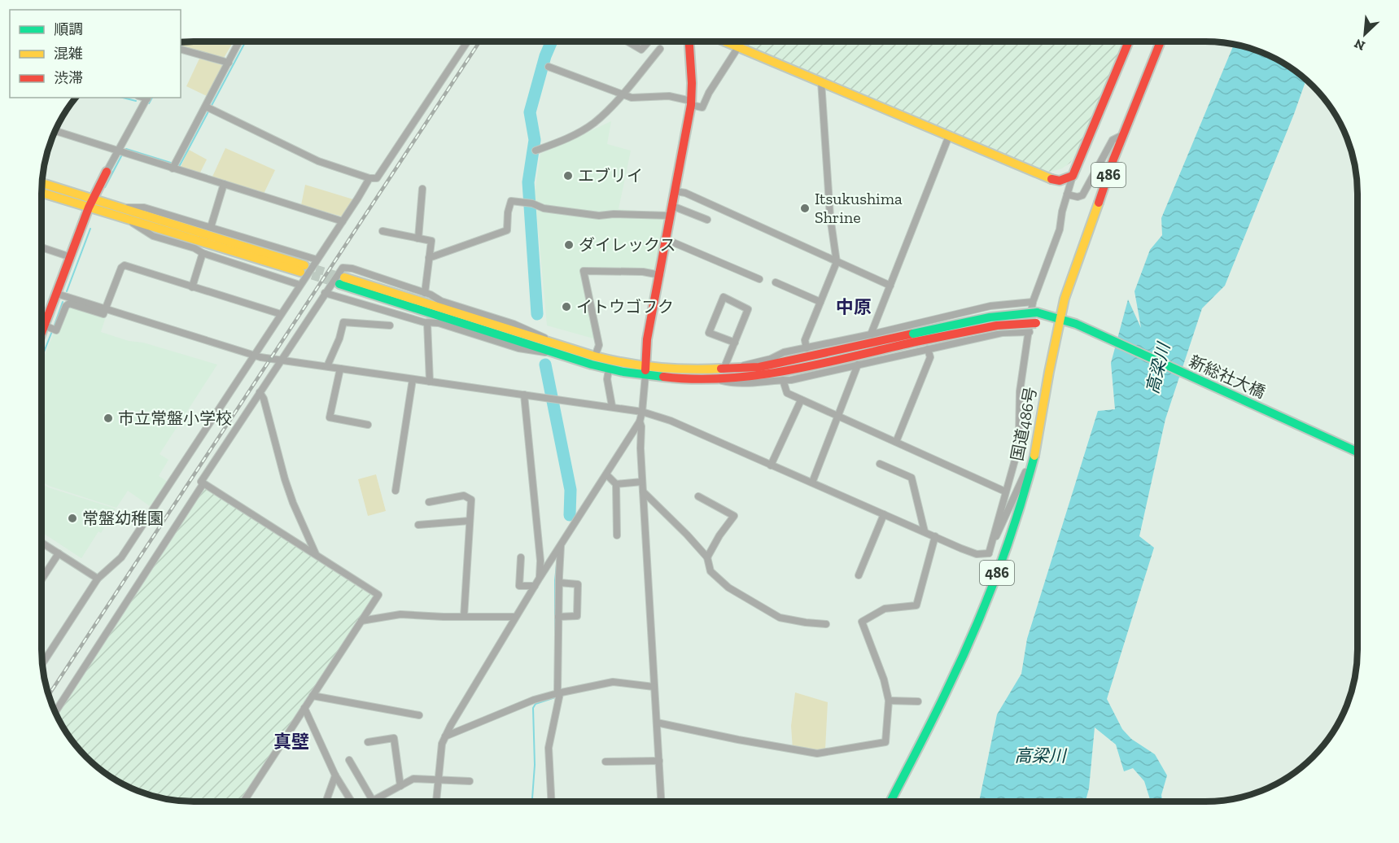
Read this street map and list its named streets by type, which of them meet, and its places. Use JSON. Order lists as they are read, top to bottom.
{
  "streets": {
    "main road": ["486", "新総社大橋", "国道486号"]
  },
  "crossings": [
    ["新総社大橋", "国道486号"]
  ],
  "districts": ["中原", "真壁"],
  "water": ["高梁川"],
  "places": [
    "エブリイ",
    "Itsukushima Shrine",
    "ダイレックス",
    "イトウゴフク",
    "市立常盤小学校",
    "常盤幼稚園"
  ],
  "legend": ["順調", "混雑", "渋滞"],
  "north": "bottom left"
}
